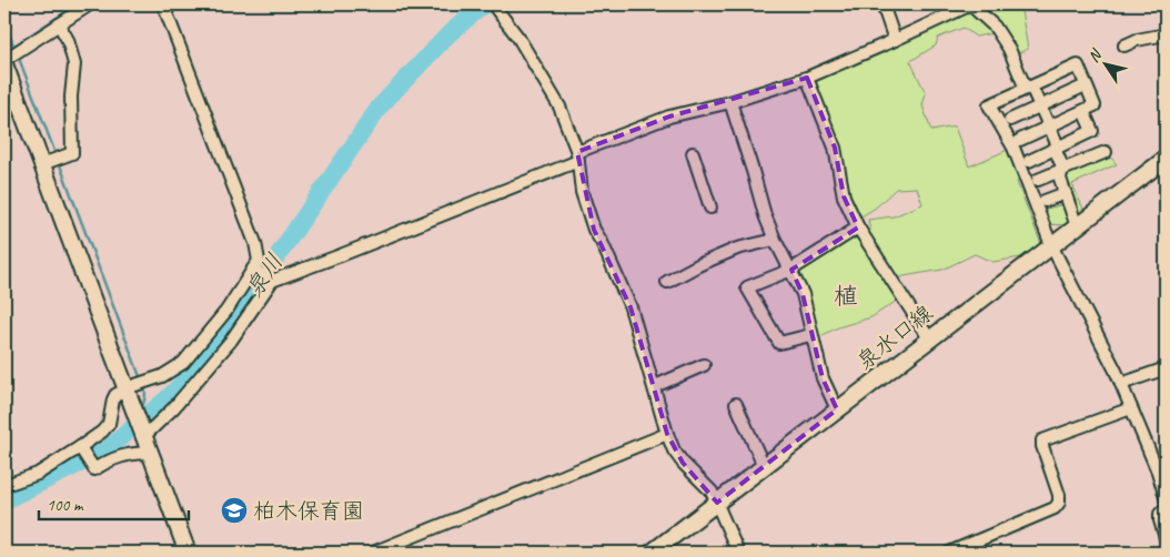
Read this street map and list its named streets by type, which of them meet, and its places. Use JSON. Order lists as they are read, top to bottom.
{
  "streets": {
    "main road": ["泉水口線"]
  },
  "districts": ["植"],
  "water": ["泉川"],
  "places": {
    "school or university": ["柏木保育園"]
  },
  "scale_bar": "100 m",
  "north": "top left"
}
